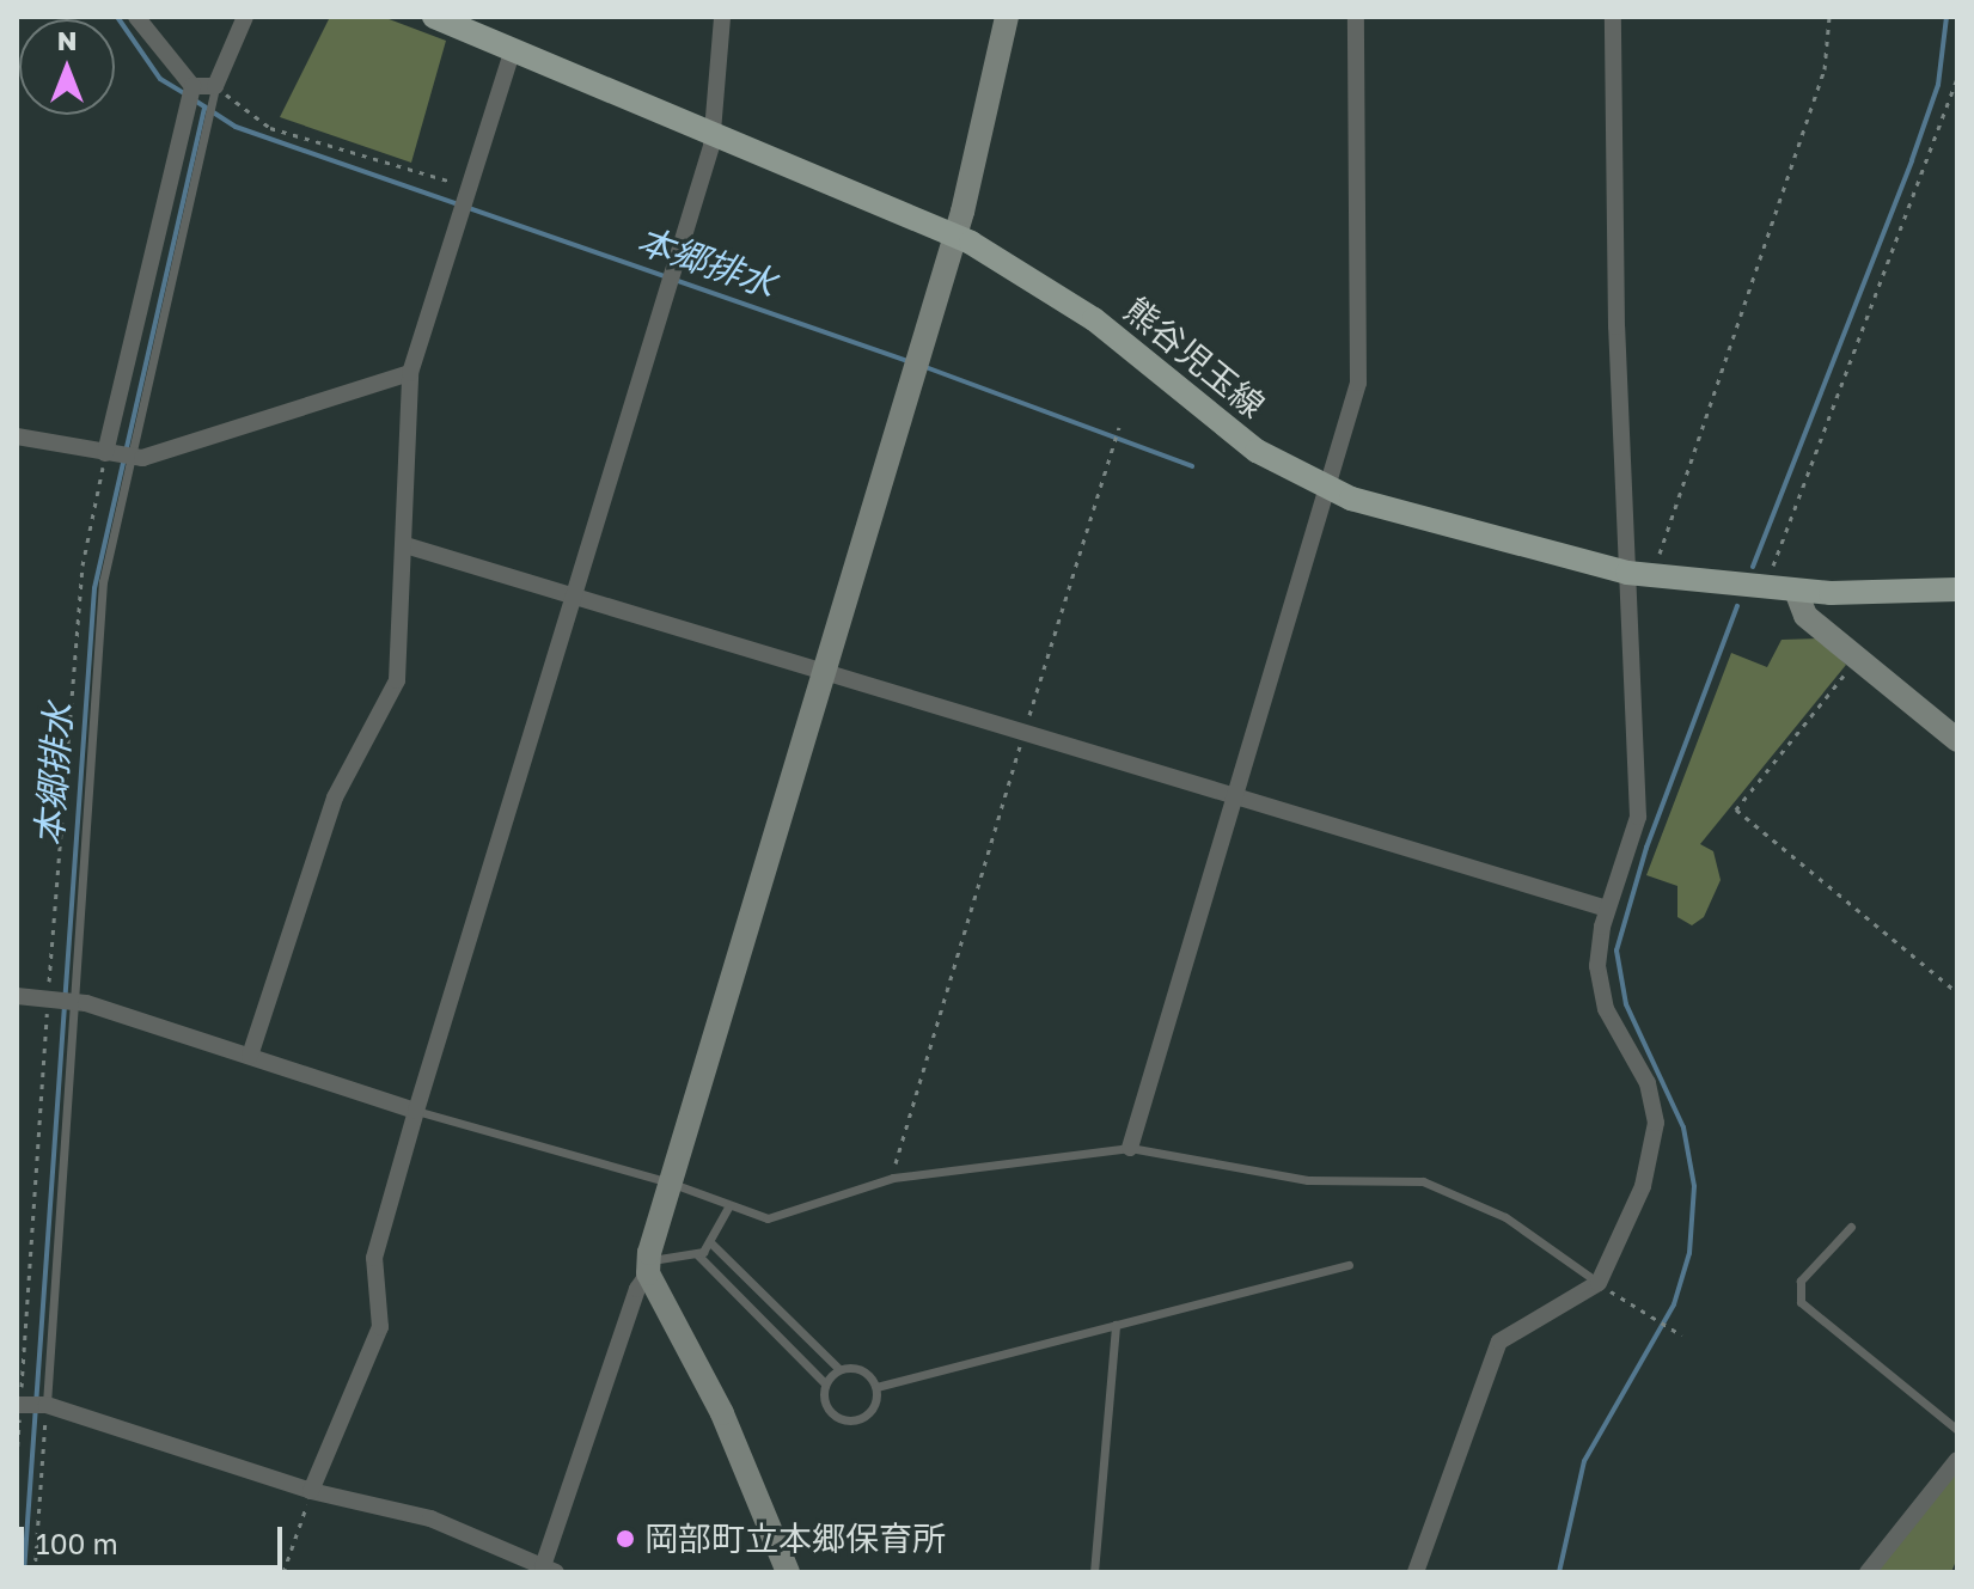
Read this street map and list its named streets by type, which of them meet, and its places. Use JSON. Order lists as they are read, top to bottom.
{
  "streets": {
    "main road": ["熊谷児玉線"]
  },
  "water": ["本郷排水"],
  "places": ["岡部町立本郷保育所"],
  "scale_bar": "100 m",
  "north": "top"
}
